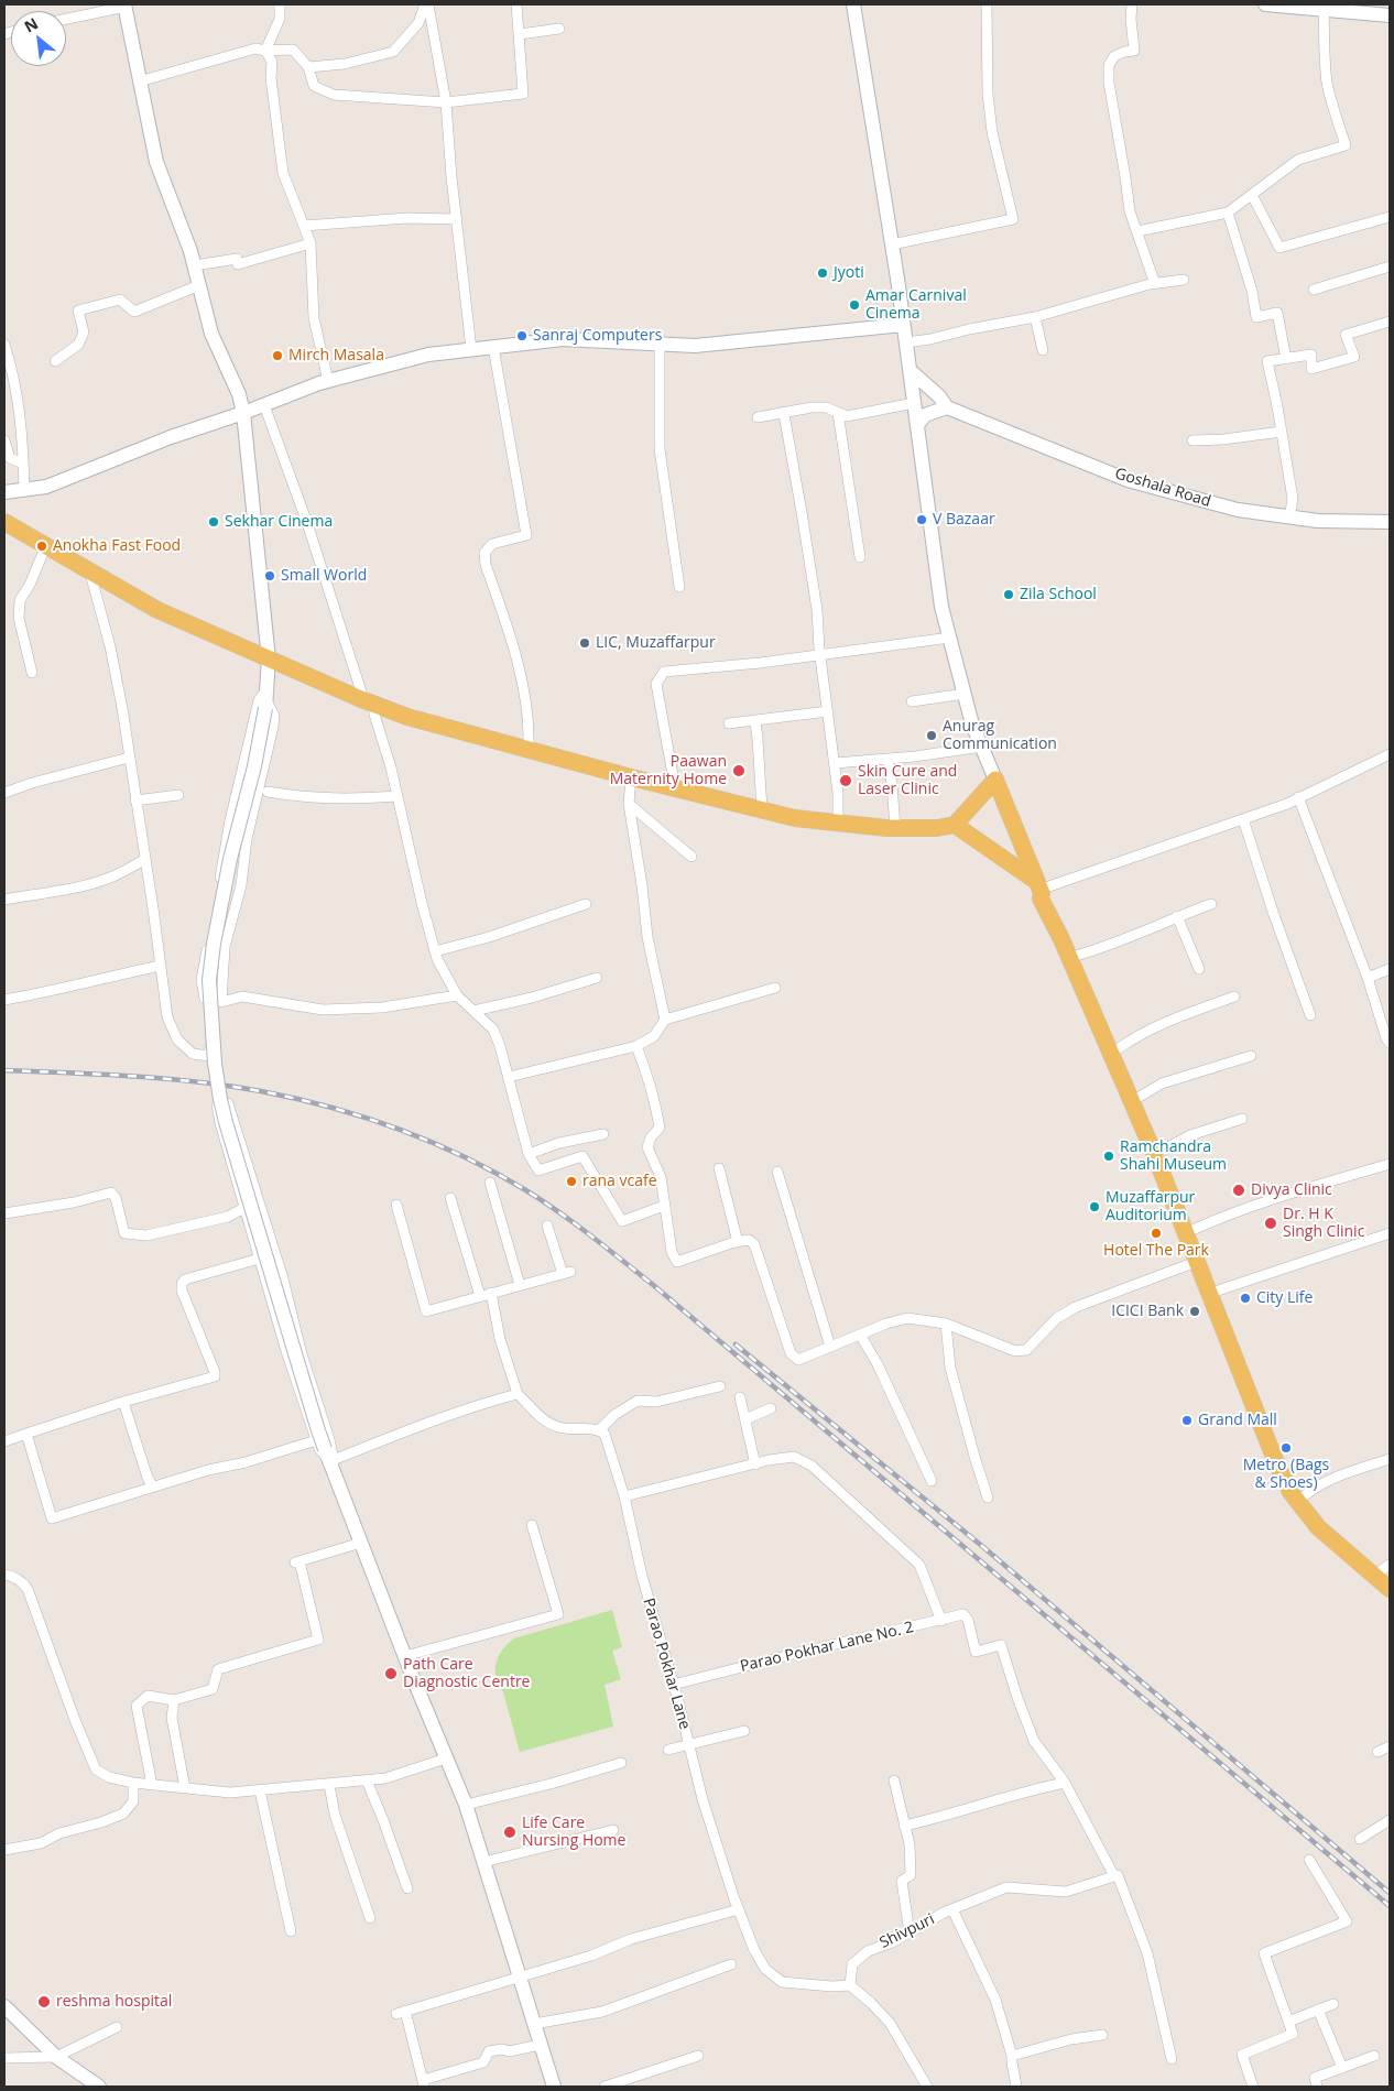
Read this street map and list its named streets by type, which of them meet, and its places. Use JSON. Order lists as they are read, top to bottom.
{
  "streets": {
    "main road": ["Goshala Road"],
    "street": ["Parao Pokhar Lane No. 2", "Parao Pokhar Lane", "Shivpuri"]
  },
  "crossings": [
    ["Parao Pokhar Lane No. 2", "Parao Pokhar Lane"],
    ["Parao Pokhar Lane", "Shivpuri"]
  ],
  "places": [
    "Jyoti",
    "Amar Carnival Cinema",
    "Sanraj Computers",
    "Mirch Masala",
    "V Bazaar",
    "Sekhar Cinema",
    "Anokha Fast Food",
    "Small World",
    "Zila School",
    "LIC, Muzaffarpur",
    "Anurag Communication",
    "Paawan Maternity Home",
    "Skin Cure and Laser Clinic",
    "Ramchandra Shahi Museum",
    "rana vcafe",
    "Divya Clinic",
    "Muzaffarpur Auditorium",
    "Dr. H K Singh Clinic",
    "Hotel The Park",
    "City Life",
    "ICICI Bank",
    "Grand Mall",
    "Metro (Bags & Shoes)",
    "Path Care Diagnostic Centre",
    "Life Care Nursing Home",
    "reshma hospital"
  ],
  "north": "top left"
}
